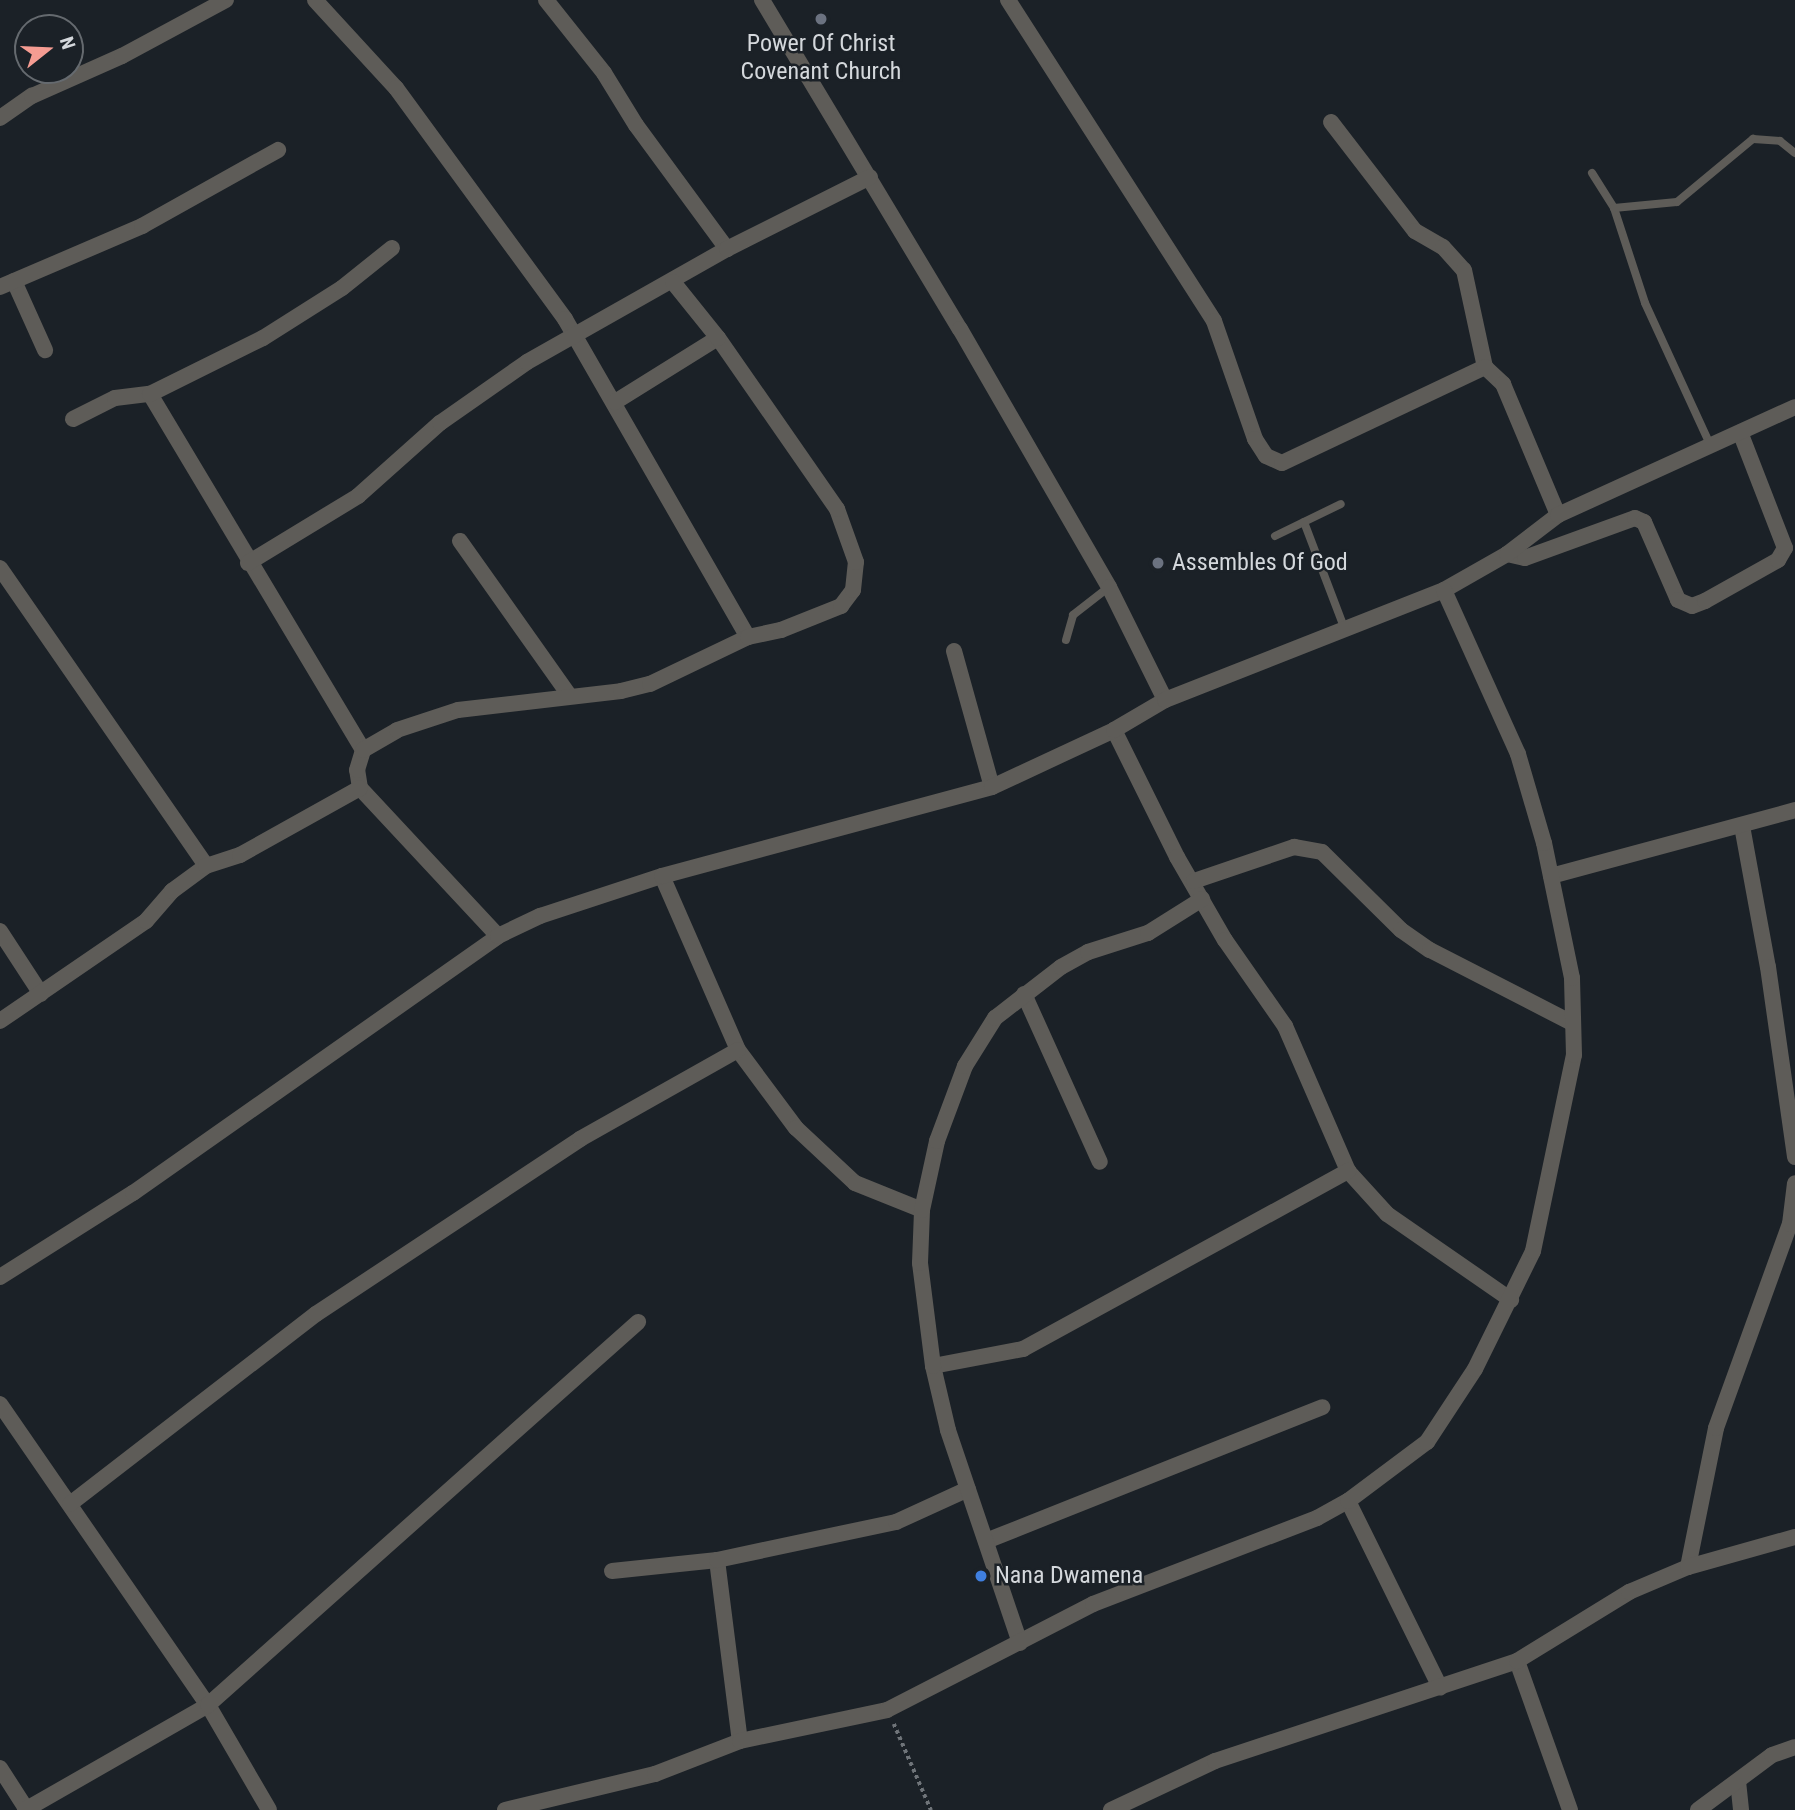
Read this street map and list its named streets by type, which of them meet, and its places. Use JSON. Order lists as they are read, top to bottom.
{
  "places": ["Power Of Christ Covenant Church", "Assembles Of God", "Nana Dwamena"],
  "north": "right"
}
